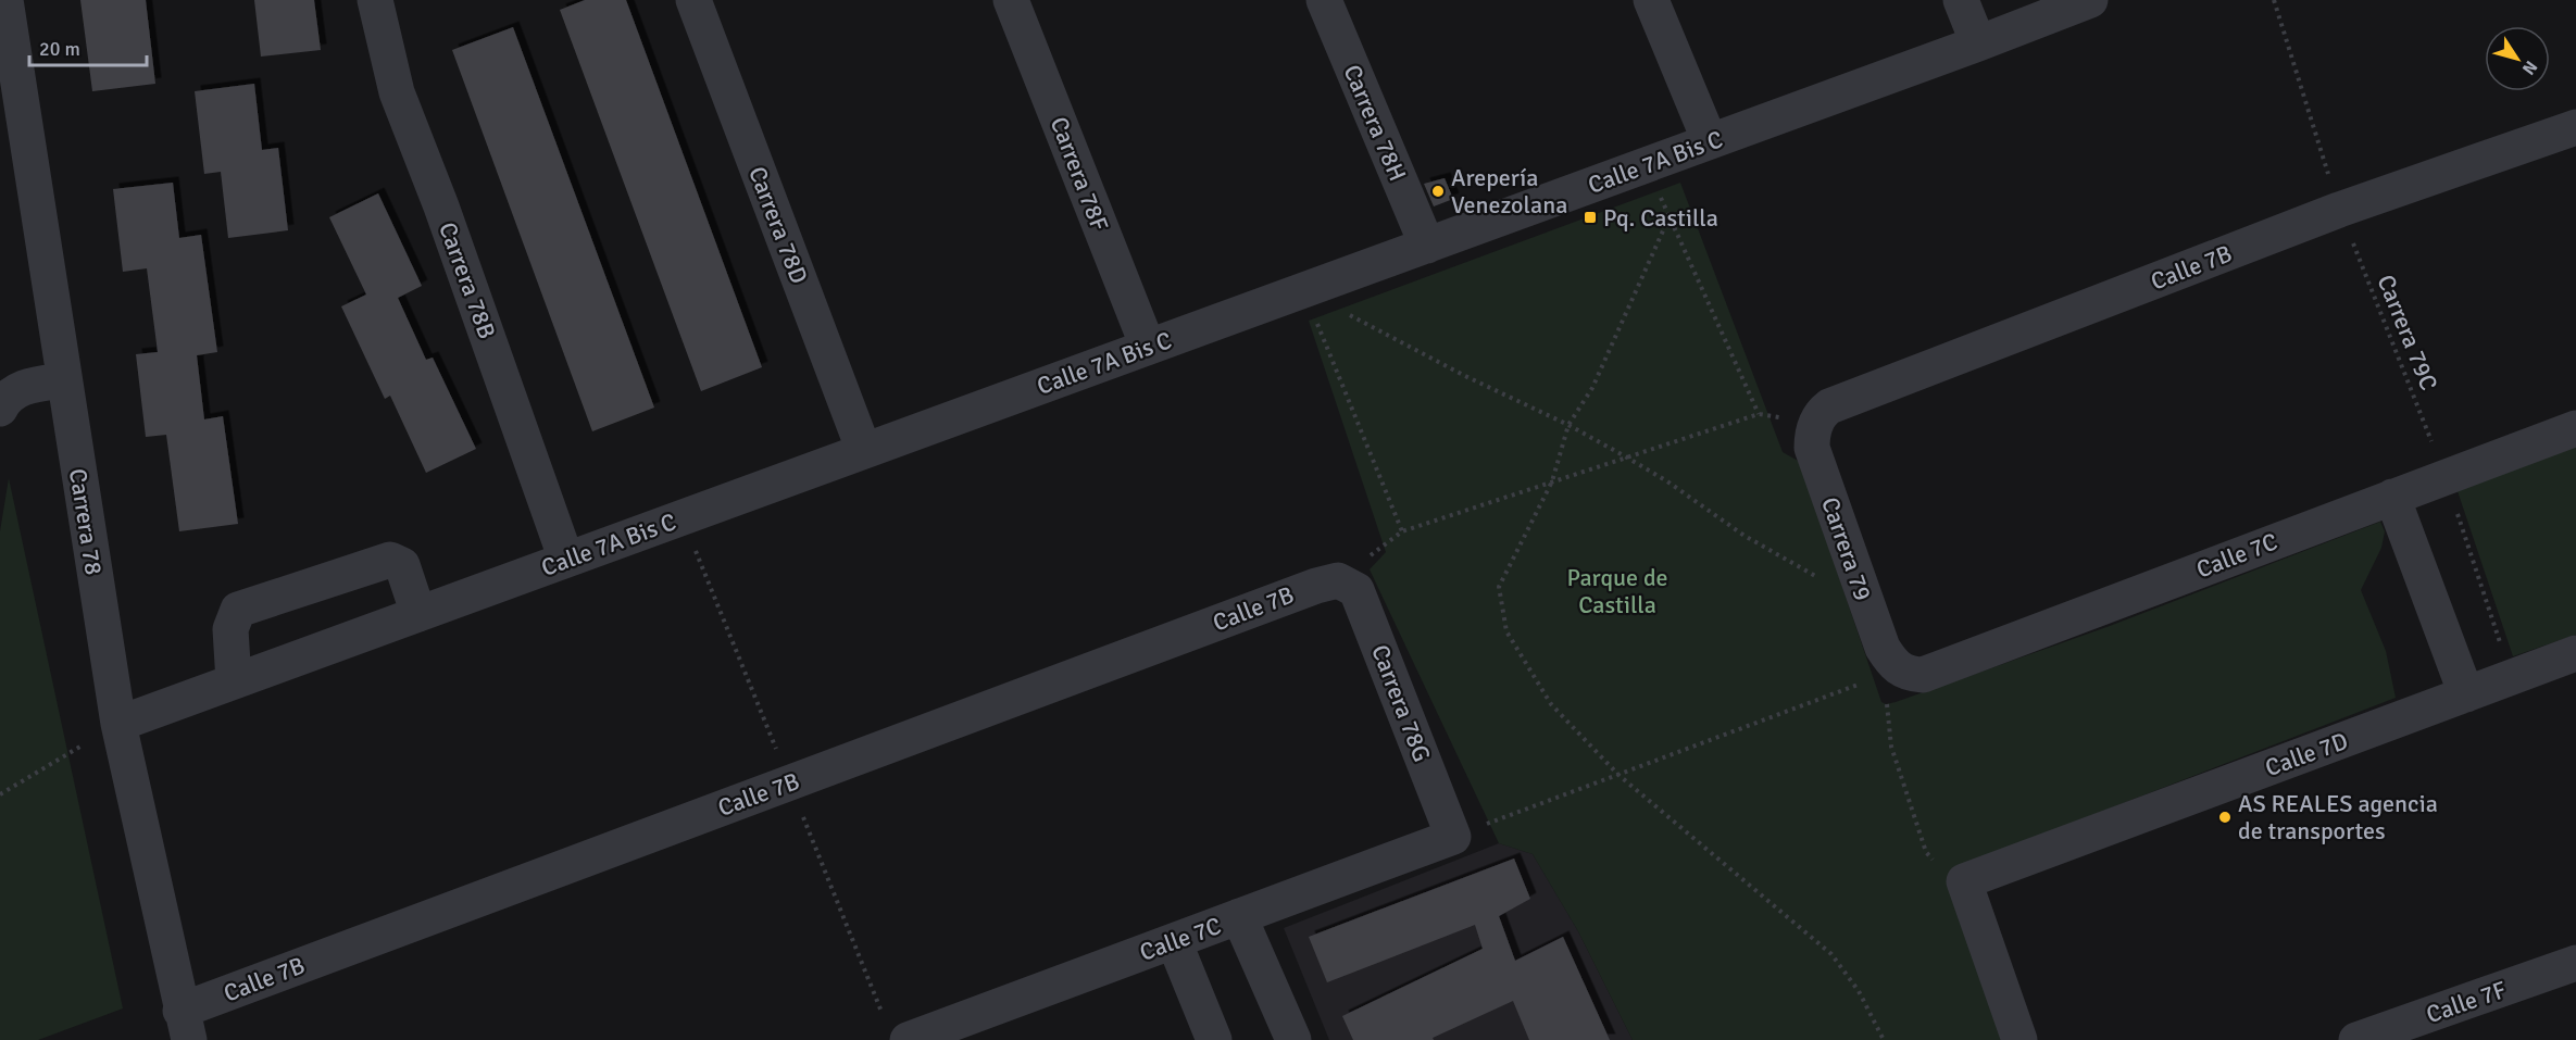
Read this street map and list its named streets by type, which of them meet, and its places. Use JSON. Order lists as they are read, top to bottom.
{
  "streets": {
    "street": [
      "Carrera 78H",
      "Calle 7A Bis C",
      "Carrera 78F",
      "Carrera 78D",
      "Calle 7B",
      "Carrera 78B",
      "Carrera 78",
      "Carrera 79",
      "Calle 7C",
      "Carrera 78G",
      "Calle 7D",
      "Calle 7F"
    ],
    "path": ["Carrera 79C"]
  },
  "crossings": [
    ["Carrera 78H", "Calle 7A Bis C"],
    ["Calle 7A Bis C", "Carrera 78F"],
    ["Calle 7A Bis C", "Carrera 78D"],
    ["Calle 7A Bis C", "Carrera 78B"],
    ["Calle 7A Bis C", "Carrera 78"],
    ["Calle 7B", "Carrera 79C"],
    ["Calle 7B", "Carrera 78"],
    ["Calle 7B", "Carrera 79"],
    ["Calle 7B", "Carrera 78G"],
    ["Carrera 79C", "Calle 7C"],
    ["Carrera 79C", "Calle 7D"],
    ["Carrera 79", "Calle 7C"],
    ["Calle 7C", "Carrera 78G"]
  ],
  "parks": ["Parque de Castilla"],
  "places": {
    "other": ["Arepería Venezolana", "AS REALES agencia de transportes"],
    "transit": ["Pq. Castilla"]
  },
  "scale_bar": "20 m",
  "north": "bottom right"
}
